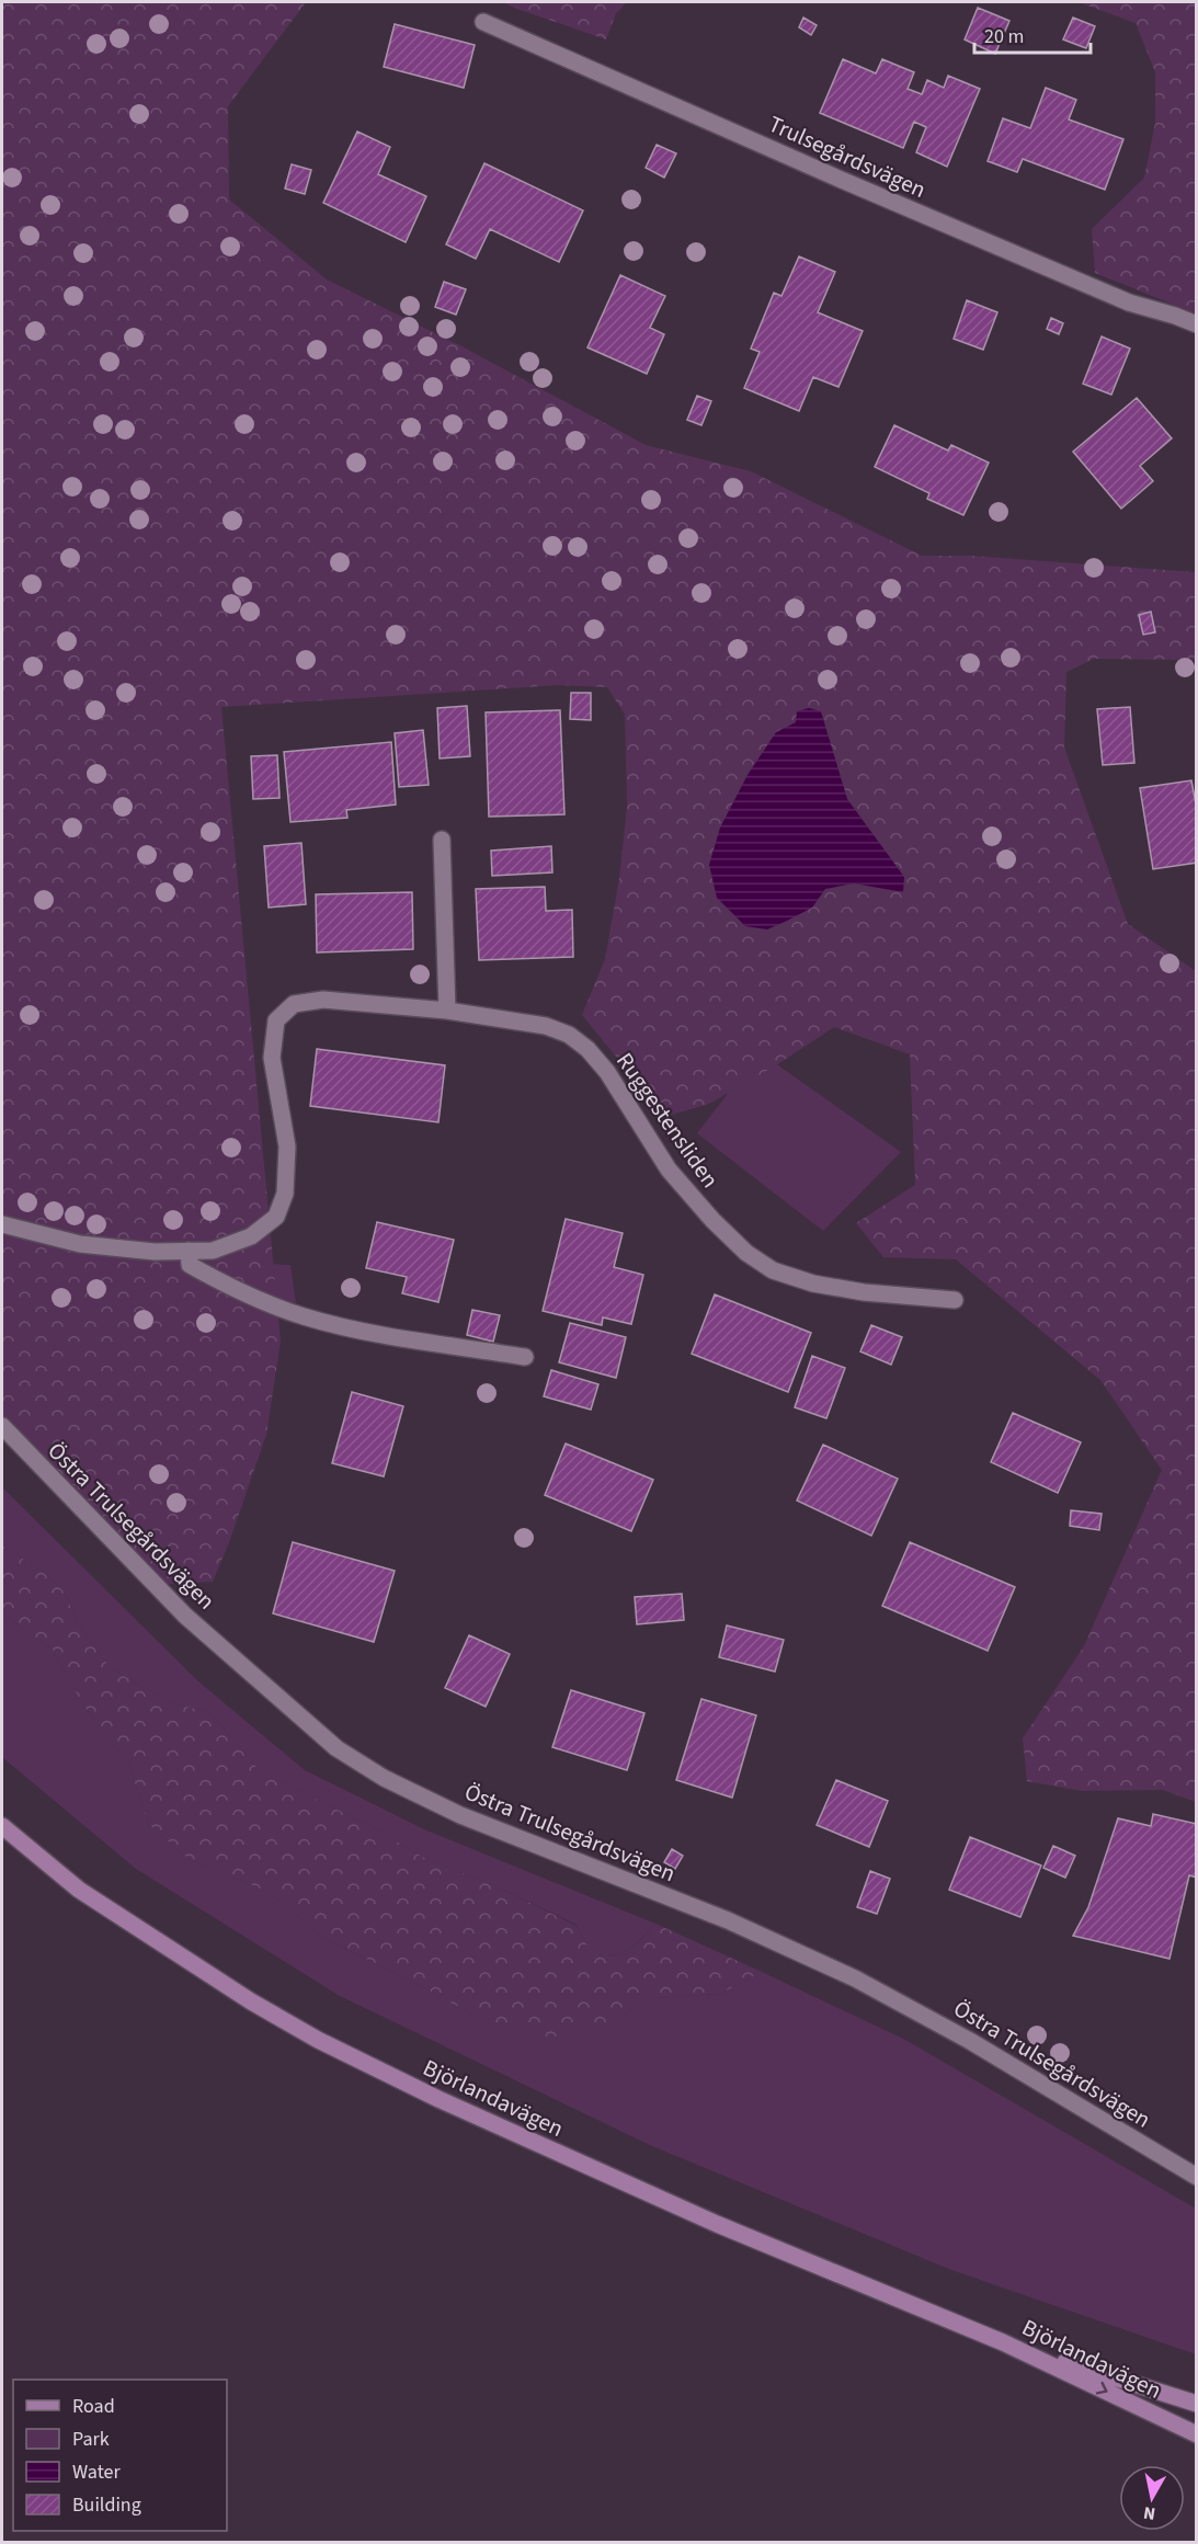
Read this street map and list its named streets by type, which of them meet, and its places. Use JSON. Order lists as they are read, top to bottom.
{
  "streets": {
    "street": [
      "Trulsegårdsvägen",
      "Ruggestensliden",
      "Östra Trulsegårdsvägen",
      "Björlandavägen"
    ]
  },
  "legend": [
    "Road",
    "Park",
    "Water",
    "Building"
  ],
  "scale_bar": "20 m",
  "north": "bottom"
}
